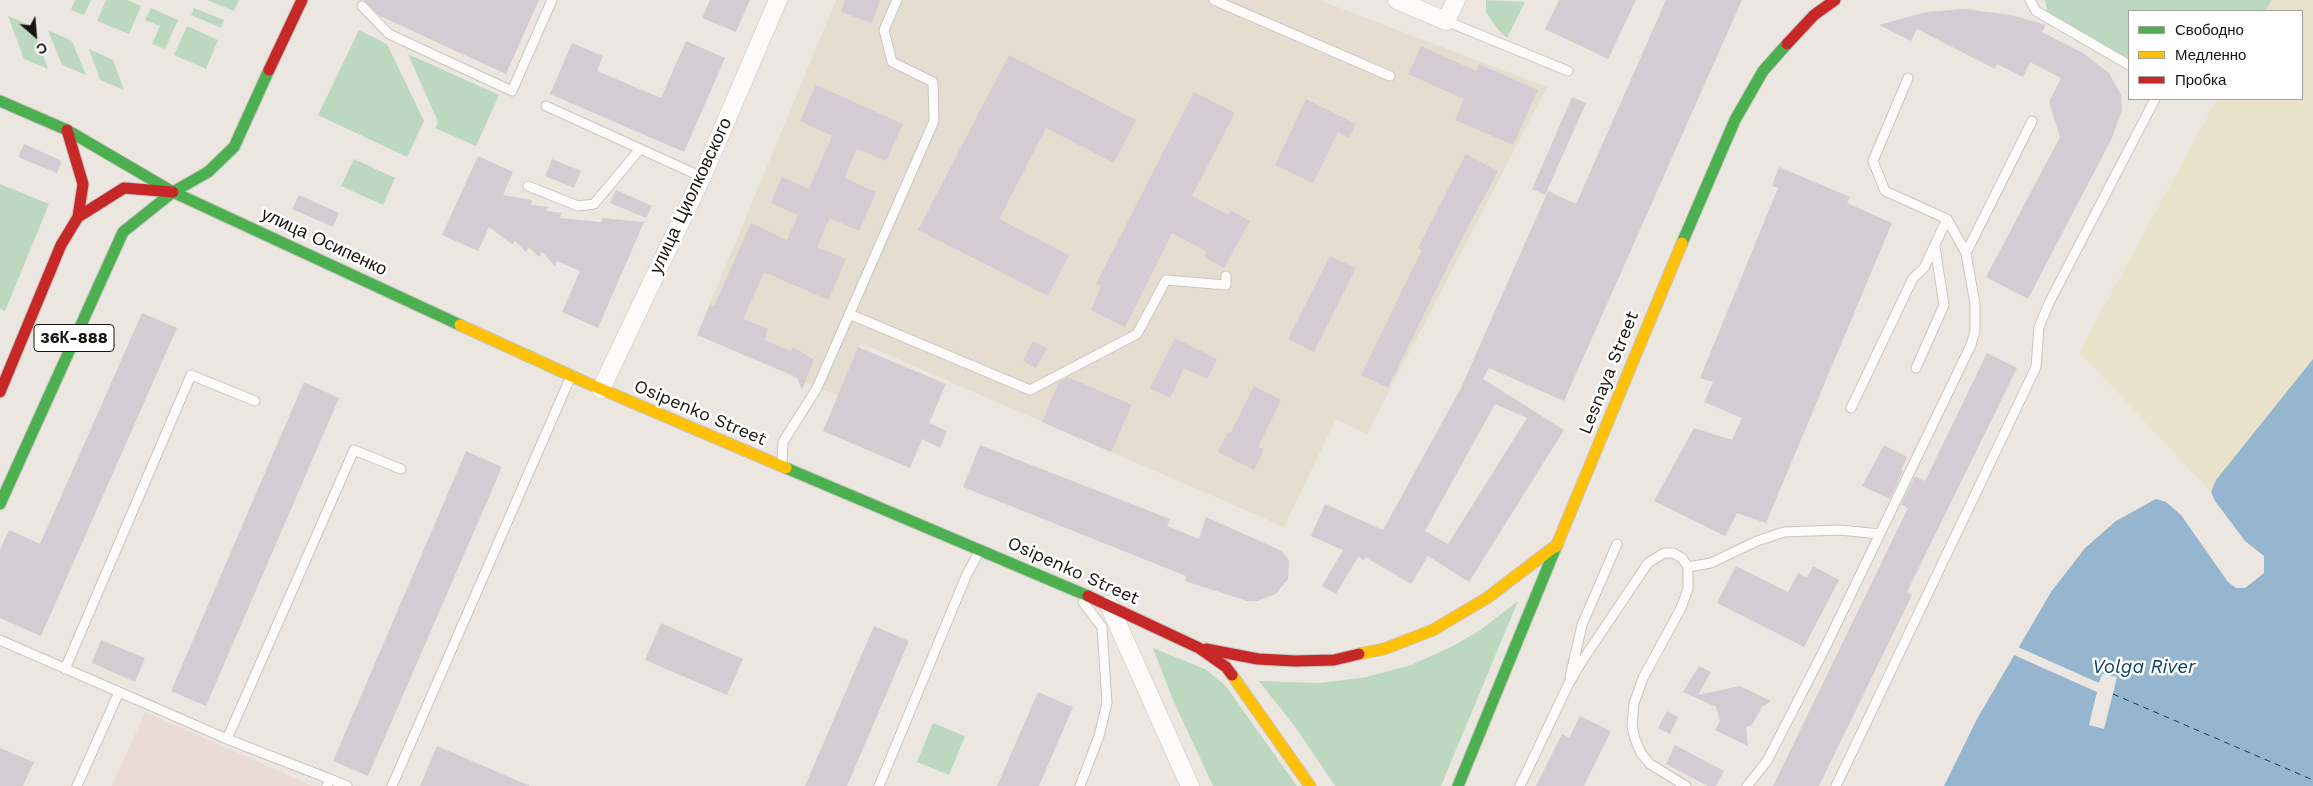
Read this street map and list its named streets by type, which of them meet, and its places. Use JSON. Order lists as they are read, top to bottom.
{
  "streets": {
    "main road": [
      "улица Осипенко",
      "36К-888",
      "Lesnaya Street",
      "Osipenko Street"
    ],
    "street": ["улица Циолковского"]
  },
  "crossings": [
    ["улица Циолковского", "Osipenko Street"],
    ["улица Осипенко", "36К-888"],
    ["улица Осипенко", "Osipenko Street"],
    ["Lesnaya Street", "Osipenko Street"]
  ],
  "water": ["Volga River"],
  "legend": ["Свободно", "Медленно", "Пробка"],
  "north": "bottom right"
}
